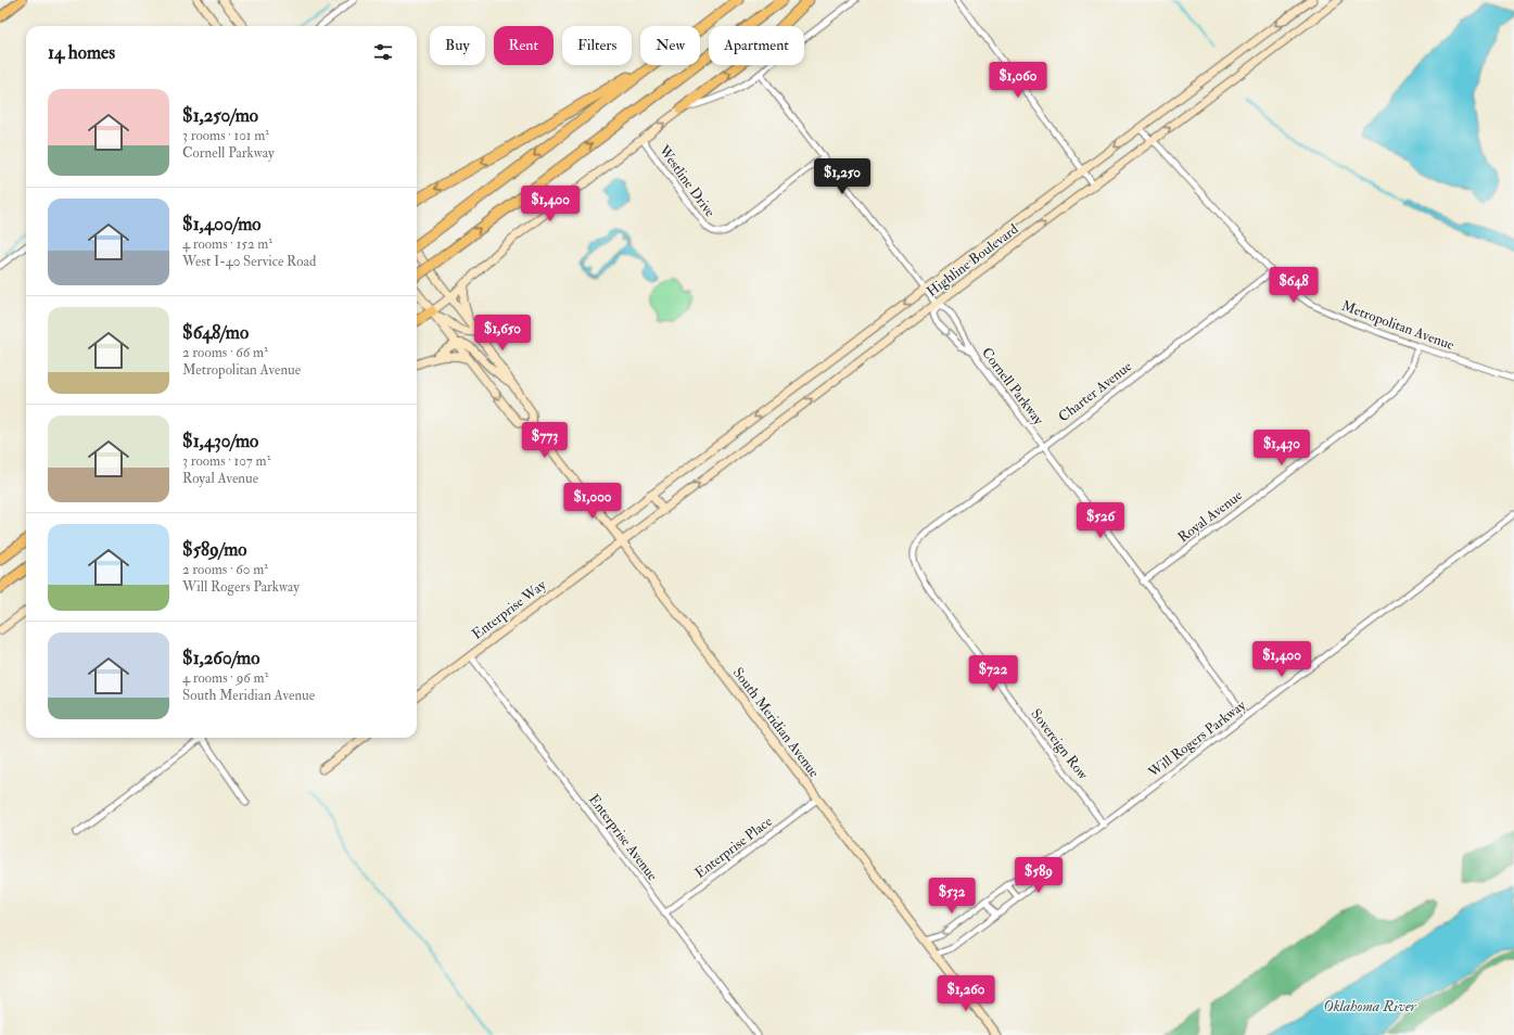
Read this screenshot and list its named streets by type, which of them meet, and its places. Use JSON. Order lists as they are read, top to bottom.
{
  "streets": {
    "street": [
      "Westline Drive",
      "Highline Boulevard",
      "Metropolitan Avenue",
      "Cornell Parkway",
      "Charter Avenue",
      "Royal Avenue",
      "Enterprise Way",
      "South Meridian Avenue",
      "Will Rogers Parkway",
      "Sovereign Row",
      "Enterprise Avenue",
      "Enterprise Place"
    ]
  },
  "crossings": [
    ["Westline Drive", "Cornell Parkway"],
    ["Highline Boulevard", "Metropolitan Avenue"],
    ["Highline Boulevard", "Cornell Parkway"],
    ["Highline Boulevard", "Enterprise Way"],
    ["Highline Boulevard", "South Meridian Avenue"],
    ["Metropolitan Avenue", "Charter Avenue"],
    ["Metropolitan Avenue", "Royal Avenue"],
    ["Cornell Parkway", "Charter Avenue"],
    ["Cornell Parkway", "Royal Avenue"],
    ["Cornell Parkway", "Will Rogers Parkway"],
    ["Charter Avenue", "Sovereign Row"],
    ["Enterprise Way", "South Meridian Avenue"],
    ["Enterprise Way", "Enterprise Avenue"],
    ["South Meridian Avenue", "Will Rogers Parkway"],
    ["South Meridian Avenue", "Enterprise Place"],
    ["Will Rogers Parkway", "Sovereign Row"],
    ["Enterprise Avenue", "Enterprise Place"]
  ],
  "water": ["Oklahoma River"],
  "page": {
    "chip": [
      "Buy",
      "Rent",
      "Filters",
      "New",
      "Apartment"
    ],
    "heading": "14 homes",
    "price": [
      "$1,060",
      "$1,250",
      "$1,400",
      "$648",
      "$1,650",
      "$773",
      "$1,430",
      "$1,000",
      "$526",
      "$1,400",
      "$722",
      "$589",
      "$532",
      "$1,260"
    ],
    "list": [
      {
        "name": "$1,250/mo",
        "note": "3 rooms · 101 m² · Cornell Parkway"
      },
      {
        "name": "$1,400/mo",
        "note": "4 rooms · 152 m² · West I-40 Service Road"
      },
      {
        "name": "$648/mo",
        "note": "2 rooms · 66 m² · Metropolitan Avenue"
      },
      {
        "name": "$1,430/mo",
        "note": "3 rooms · 107 m² · Royal Avenue"
      },
      {
        "name": "$589/mo",
        "note": "2 rooms · 60 m² · Will Rogers Parkway"
      },
      {
        "name": "$1,260/mo",
        "note": "4 rooms · 96 m² · South Meridian Avenue"
      }
    ]
  }
}
